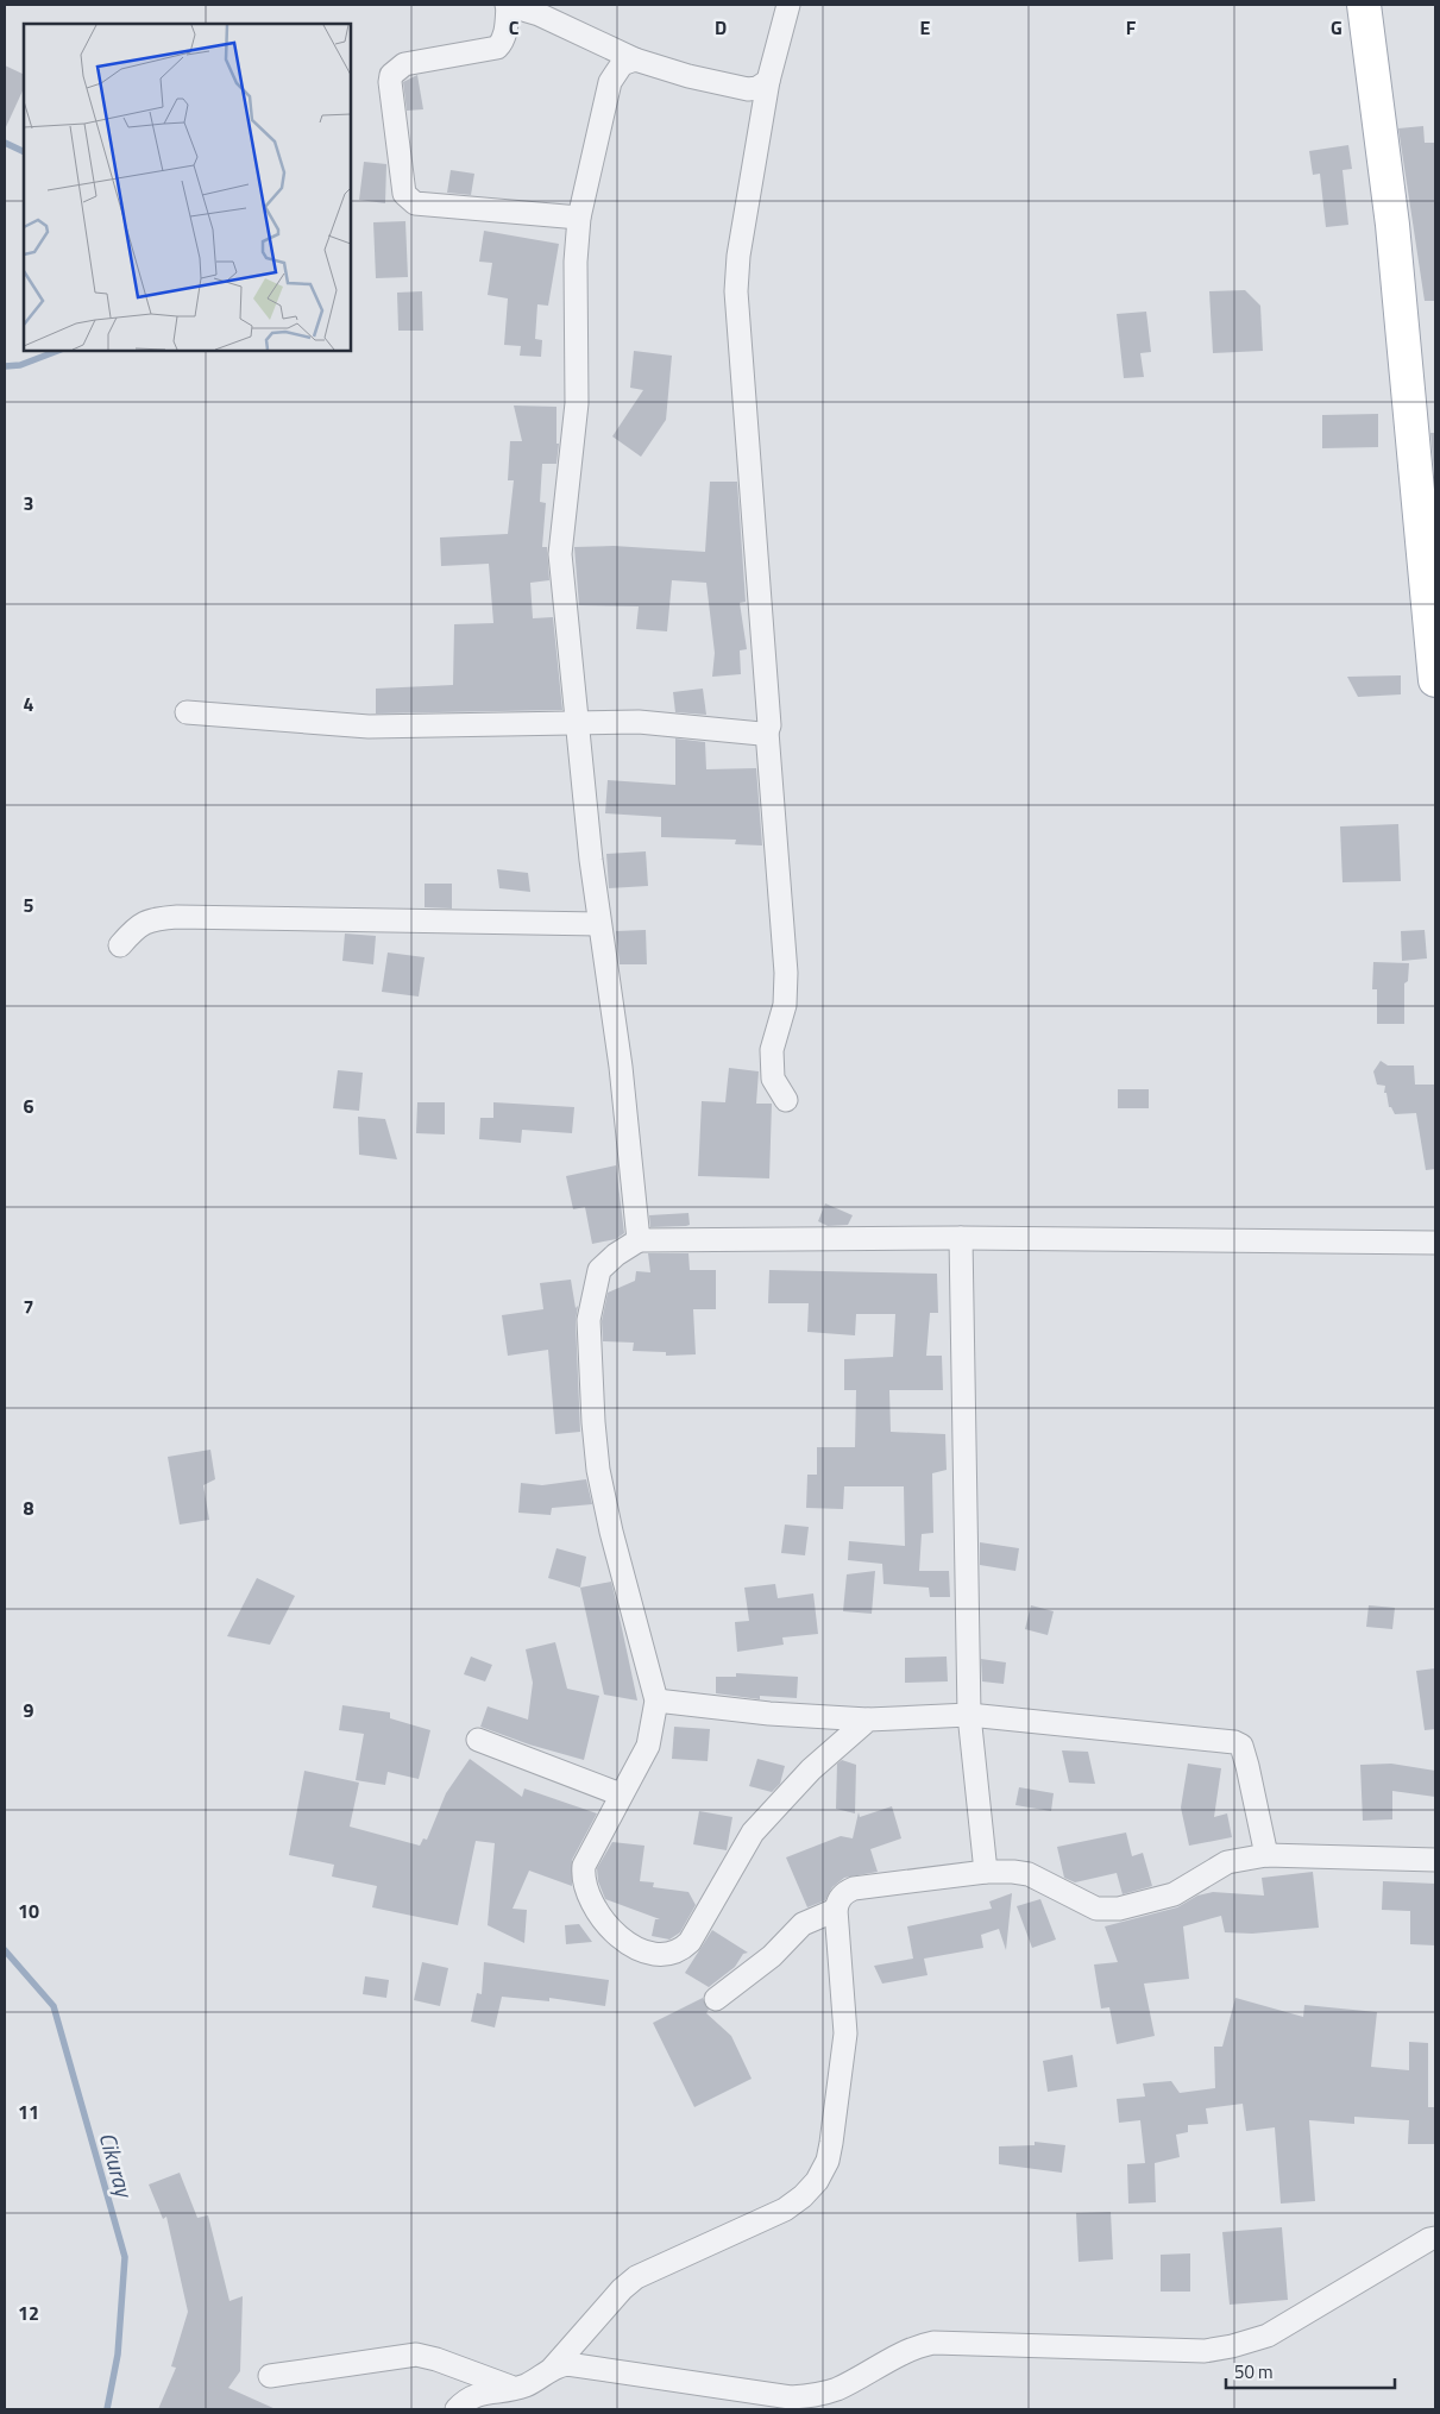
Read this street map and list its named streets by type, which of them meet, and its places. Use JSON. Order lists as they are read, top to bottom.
{
  "water": ["Cikuray"],
  "scale_bar": "50 m",
  "grid": {
    "columns": [
      "C",
      "D",
      "E",
      "F",
      "G"
    ],
    "rows": [
      "3",
      "4",
      "5",
      "6",
      "7",
      "8",
      "9",
      "10",
      "11",
      "12"
    ]
  }
}
